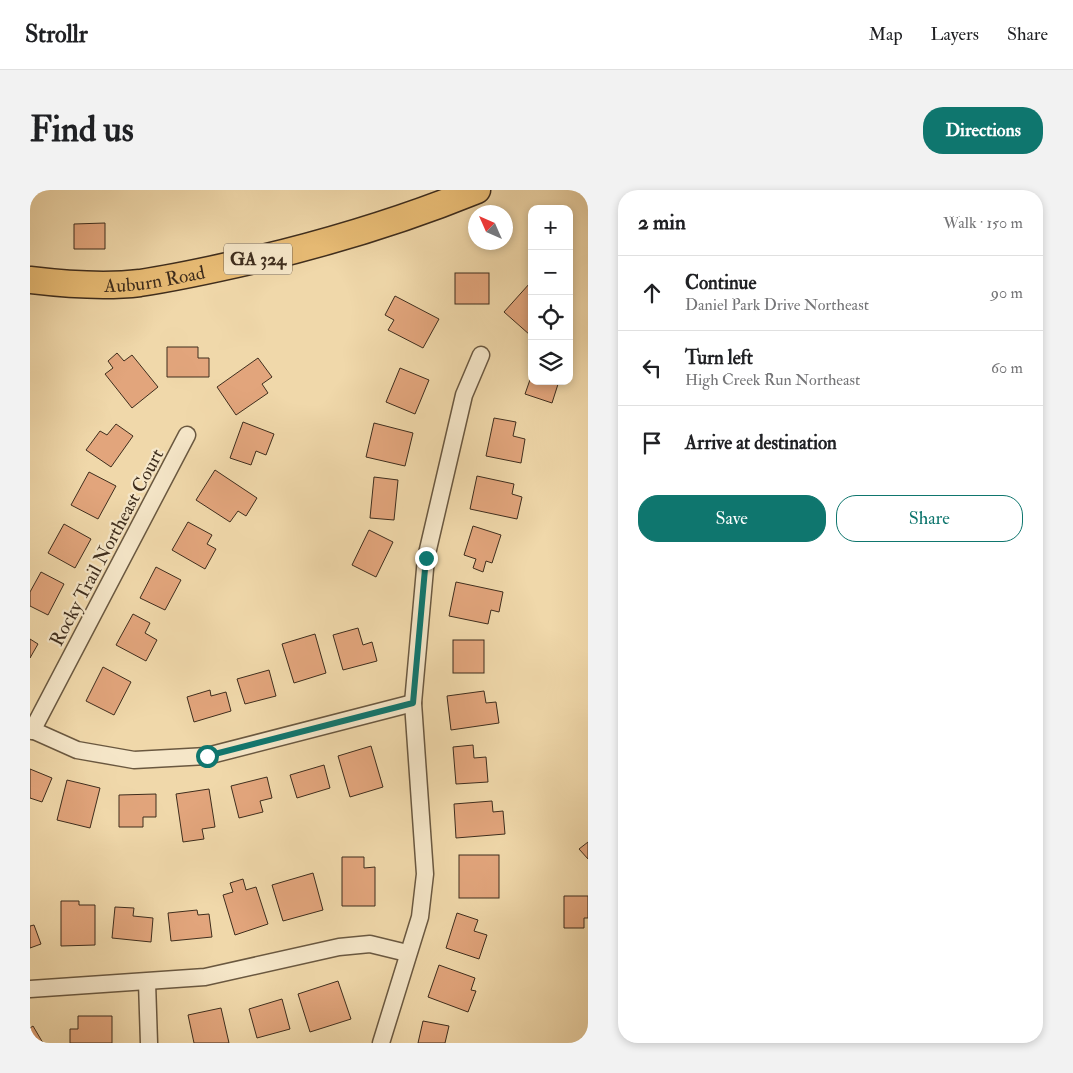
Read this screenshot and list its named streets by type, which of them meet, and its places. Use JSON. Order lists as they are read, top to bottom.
{
  "streets": {
    "main road": ["GA 324", "Auburn Road"],
    "street": ["Rocky Trail Northeast Court"]
  },
  "north": "top left",
  "page": {
    "header": "Strollr",
    "nav": ["Map", "Layers", "Share"],
    "buttons": [
      "Directions",
      ["Save", "Share"]
    ],
    "title": "Find us",
    "heading": ["2 min", "Walk · 150 m"],
    "map_buttons": ["+", "−"],
    "list": [
      ["Continue", "Daniel Park Drive Northeast", "90 m"],
      ["Turn left", "High Creek Run Northeast", "60 m"],
      "Arrive at destination"
    ]
  }
}
